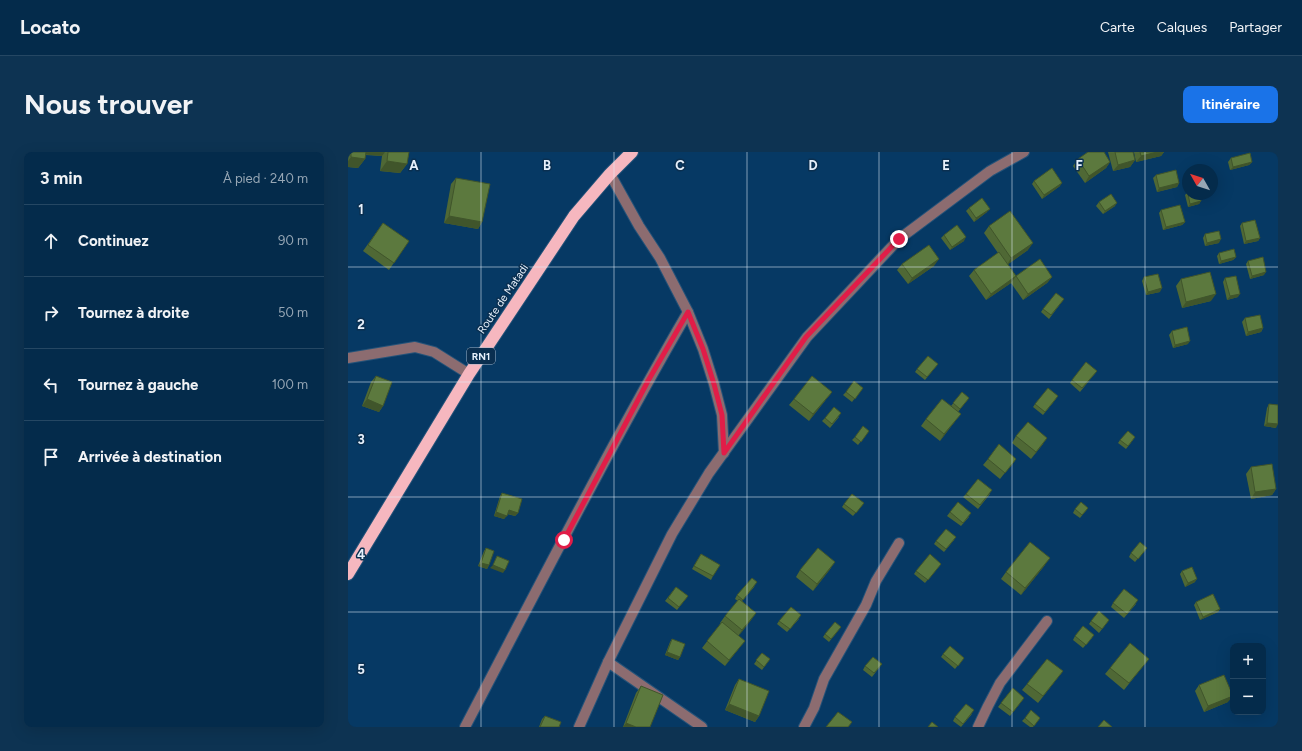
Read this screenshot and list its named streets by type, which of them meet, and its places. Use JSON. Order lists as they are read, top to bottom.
{
  "streets": {
    "highway": ["Route de Matadi", "RN1"]
  },
  "north": "top left",
  "page": {
    "header": "Locato",
    "nav": ["Carte", "Calques", "Partager"],
    "buttons": "Itinéraire",
    "title": "Nous trouver",
    "heading": ["3 min", "À pied · 240 m"],
    "list": [
      ["Continuez", "90 m"],
      ["Tournez à droite", "50 m"],
      ["Tournez à gauche", "100 m"],
      "Arrivée à destination"
    ],
    "map_buttons": ["+", "−"]
  },
  "grid": {
    "columns": [
      "A",
      "B",
      "C",
      "D",
      "E",
      "F"
    ],
    "rows": [
      "1",
      "2",
      "3",
      "4",
      "5"
    ]
  }
}
